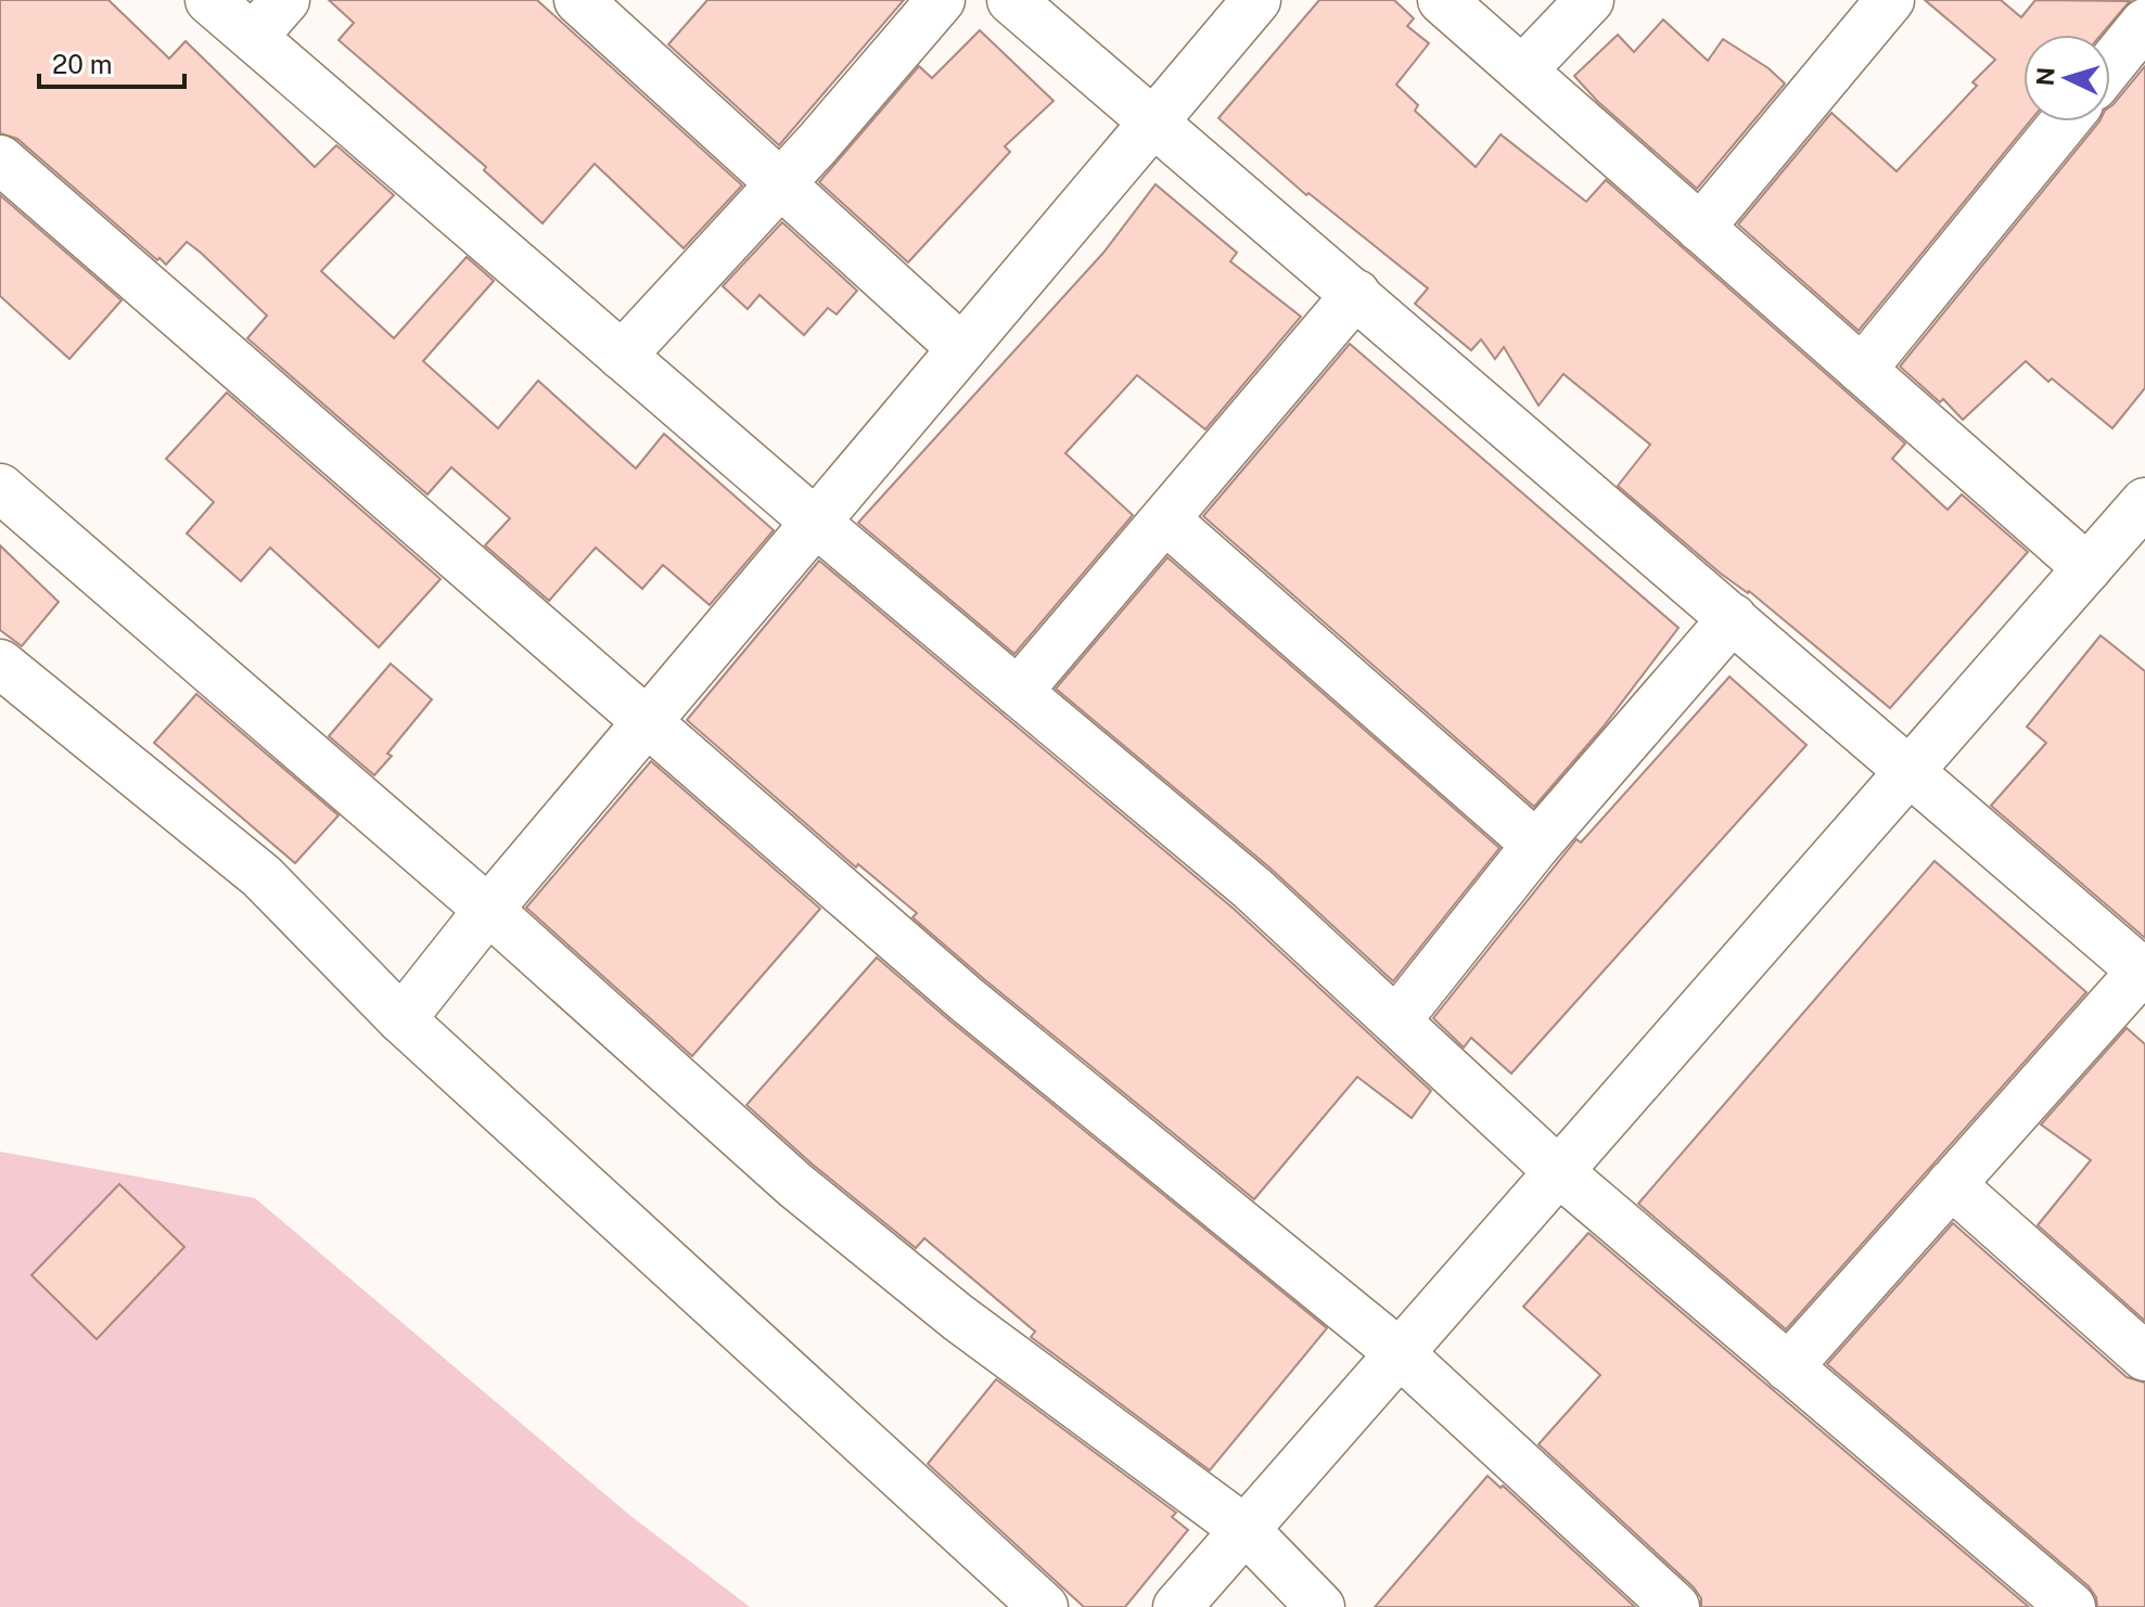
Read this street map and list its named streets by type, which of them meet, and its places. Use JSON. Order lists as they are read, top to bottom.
{
  "scale_bar": "20 m",
  "north": "left"
}
